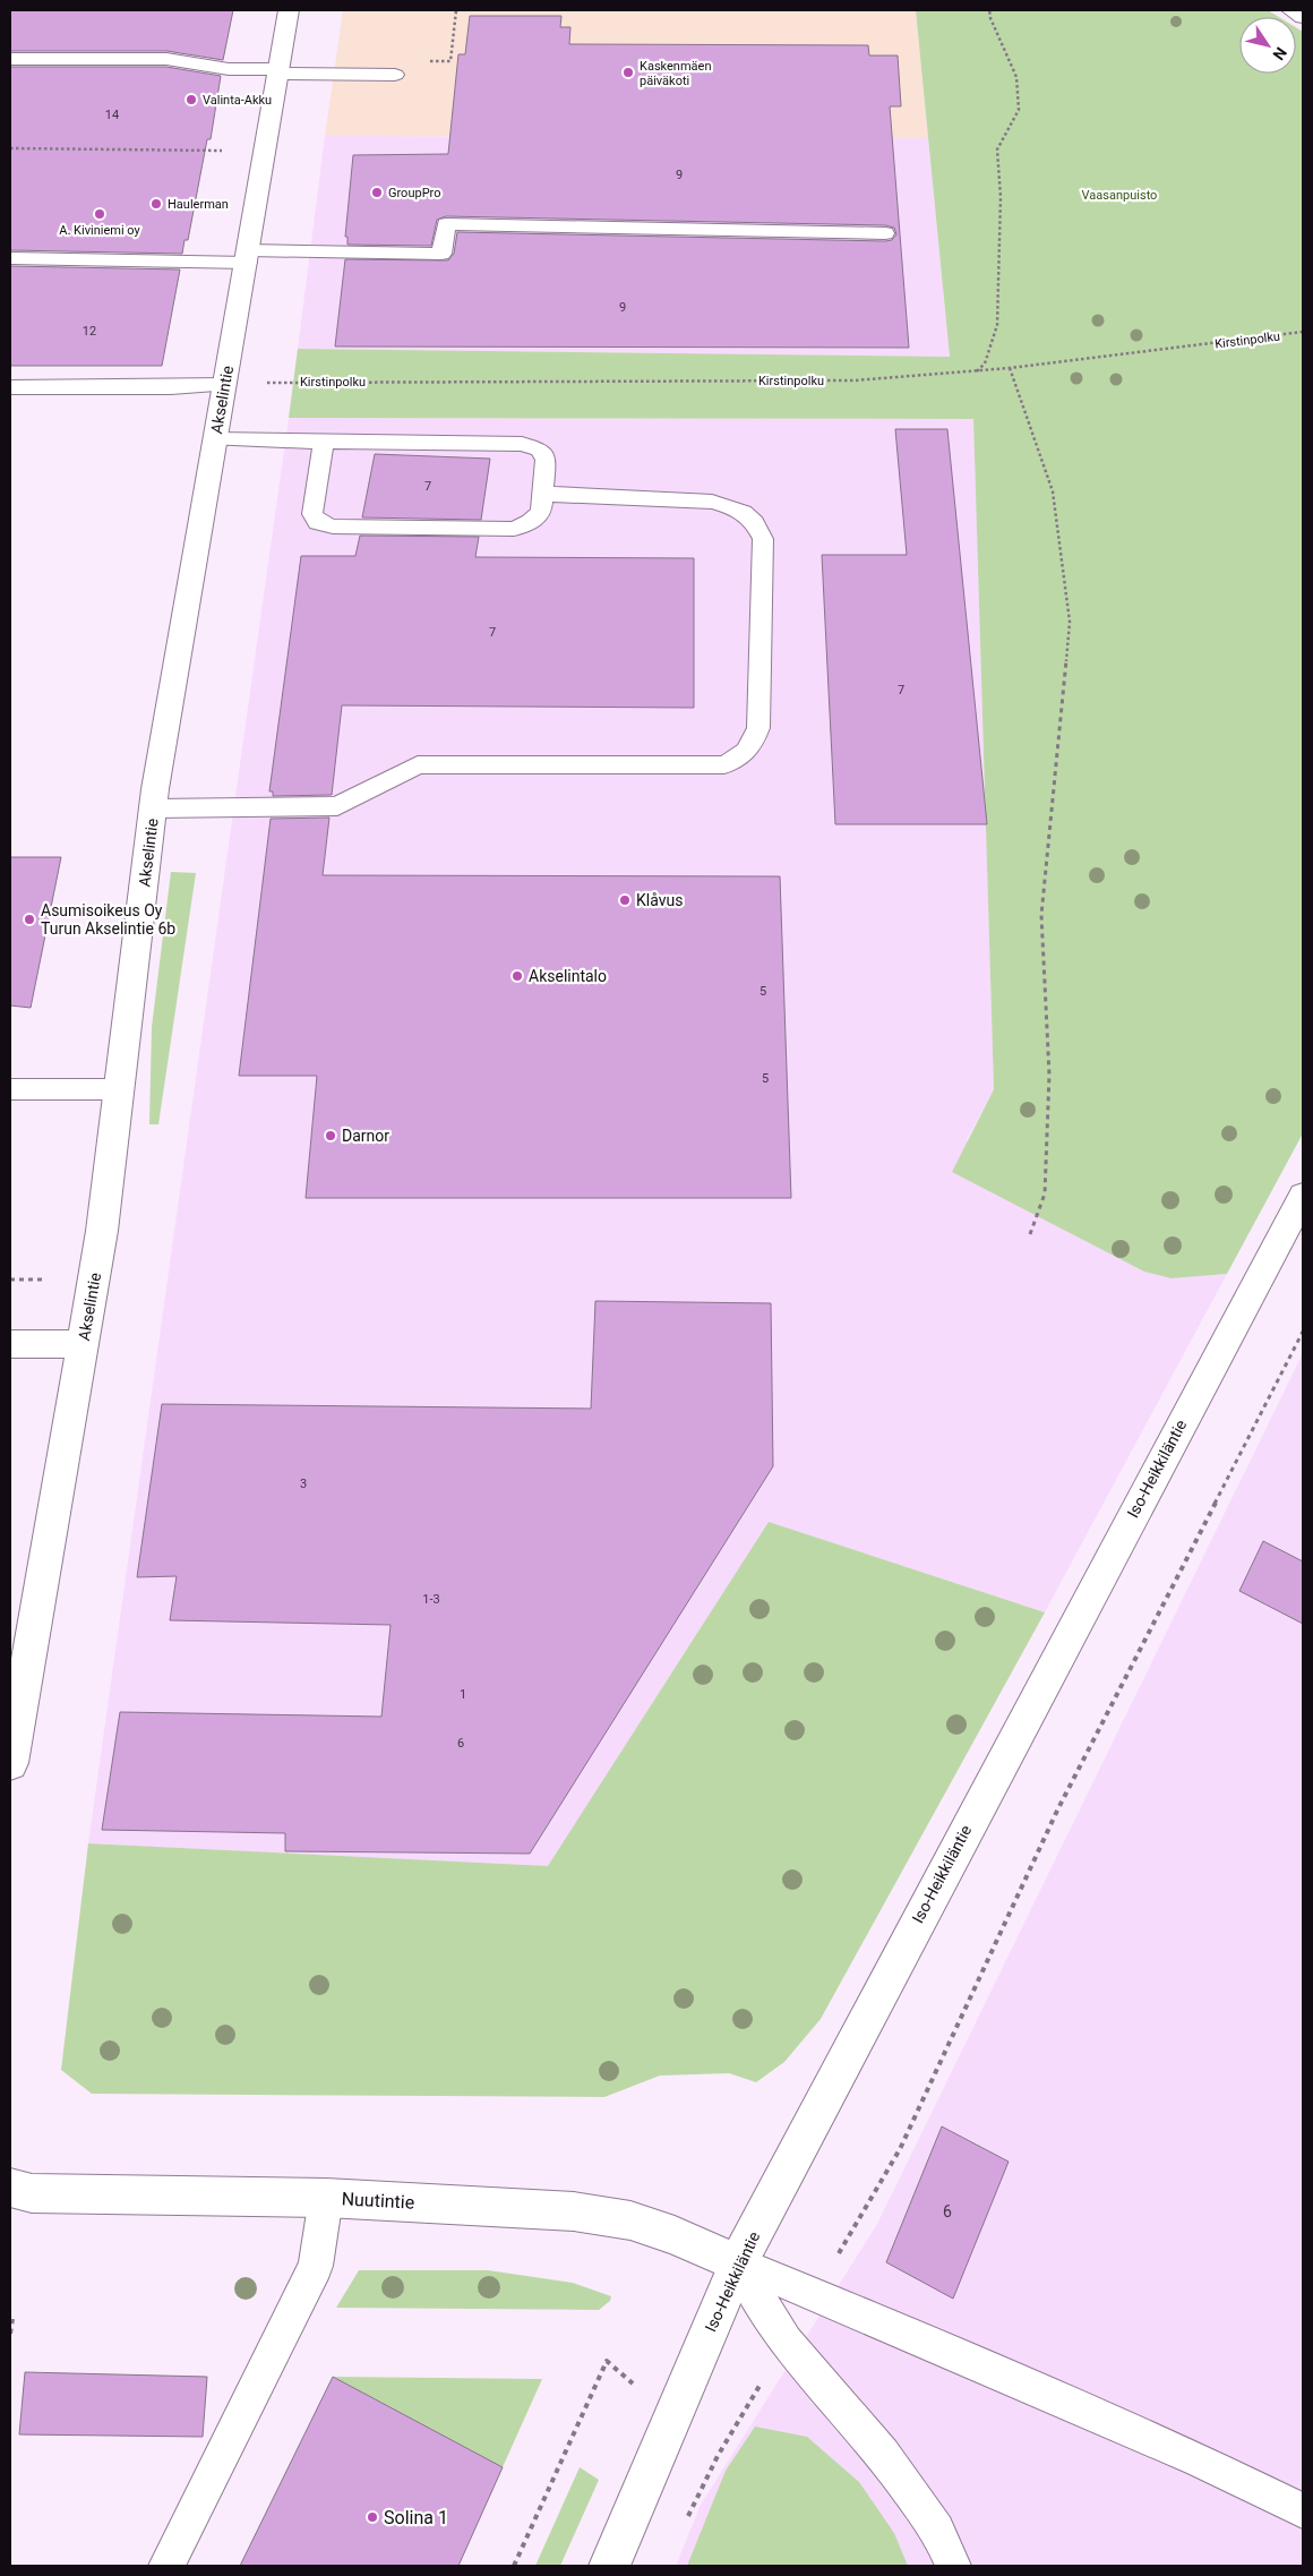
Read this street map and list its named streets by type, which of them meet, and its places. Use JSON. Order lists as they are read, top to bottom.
{
  "streets": {
    "street": ["Akselintie", "Iso-Heikkiläntie", "Nuutintie"],
    "path": ["Kirstinpolku"]
  },
  "crossings": [
    ["Iso-Heikkiläntie", "Nuutintie"]
  ],
  "parks": ["Vaasanpuisto"],
  "places": [
    "Kaskenmäen päiväkoti",
    "Valinta-Akku",
    "GroupPro",
    "Haulerman",
    "A. Kiviniemi oy",
    "Klåvus",
    "Asumisoikeus Oy Turun Akselintie 6b",
    "Akselintalo",
    "Darnor",
    "Solina 1"
  ],
  "house_numbers": [
    "14",
    "9",
    "9",
    "12",
    "7",
    "7",
    "7",
    "5",
    "5",
    "3",
    "1-3",
    "1",
    "6",
    "6"
  ],
  "north": "bottom right"
}
